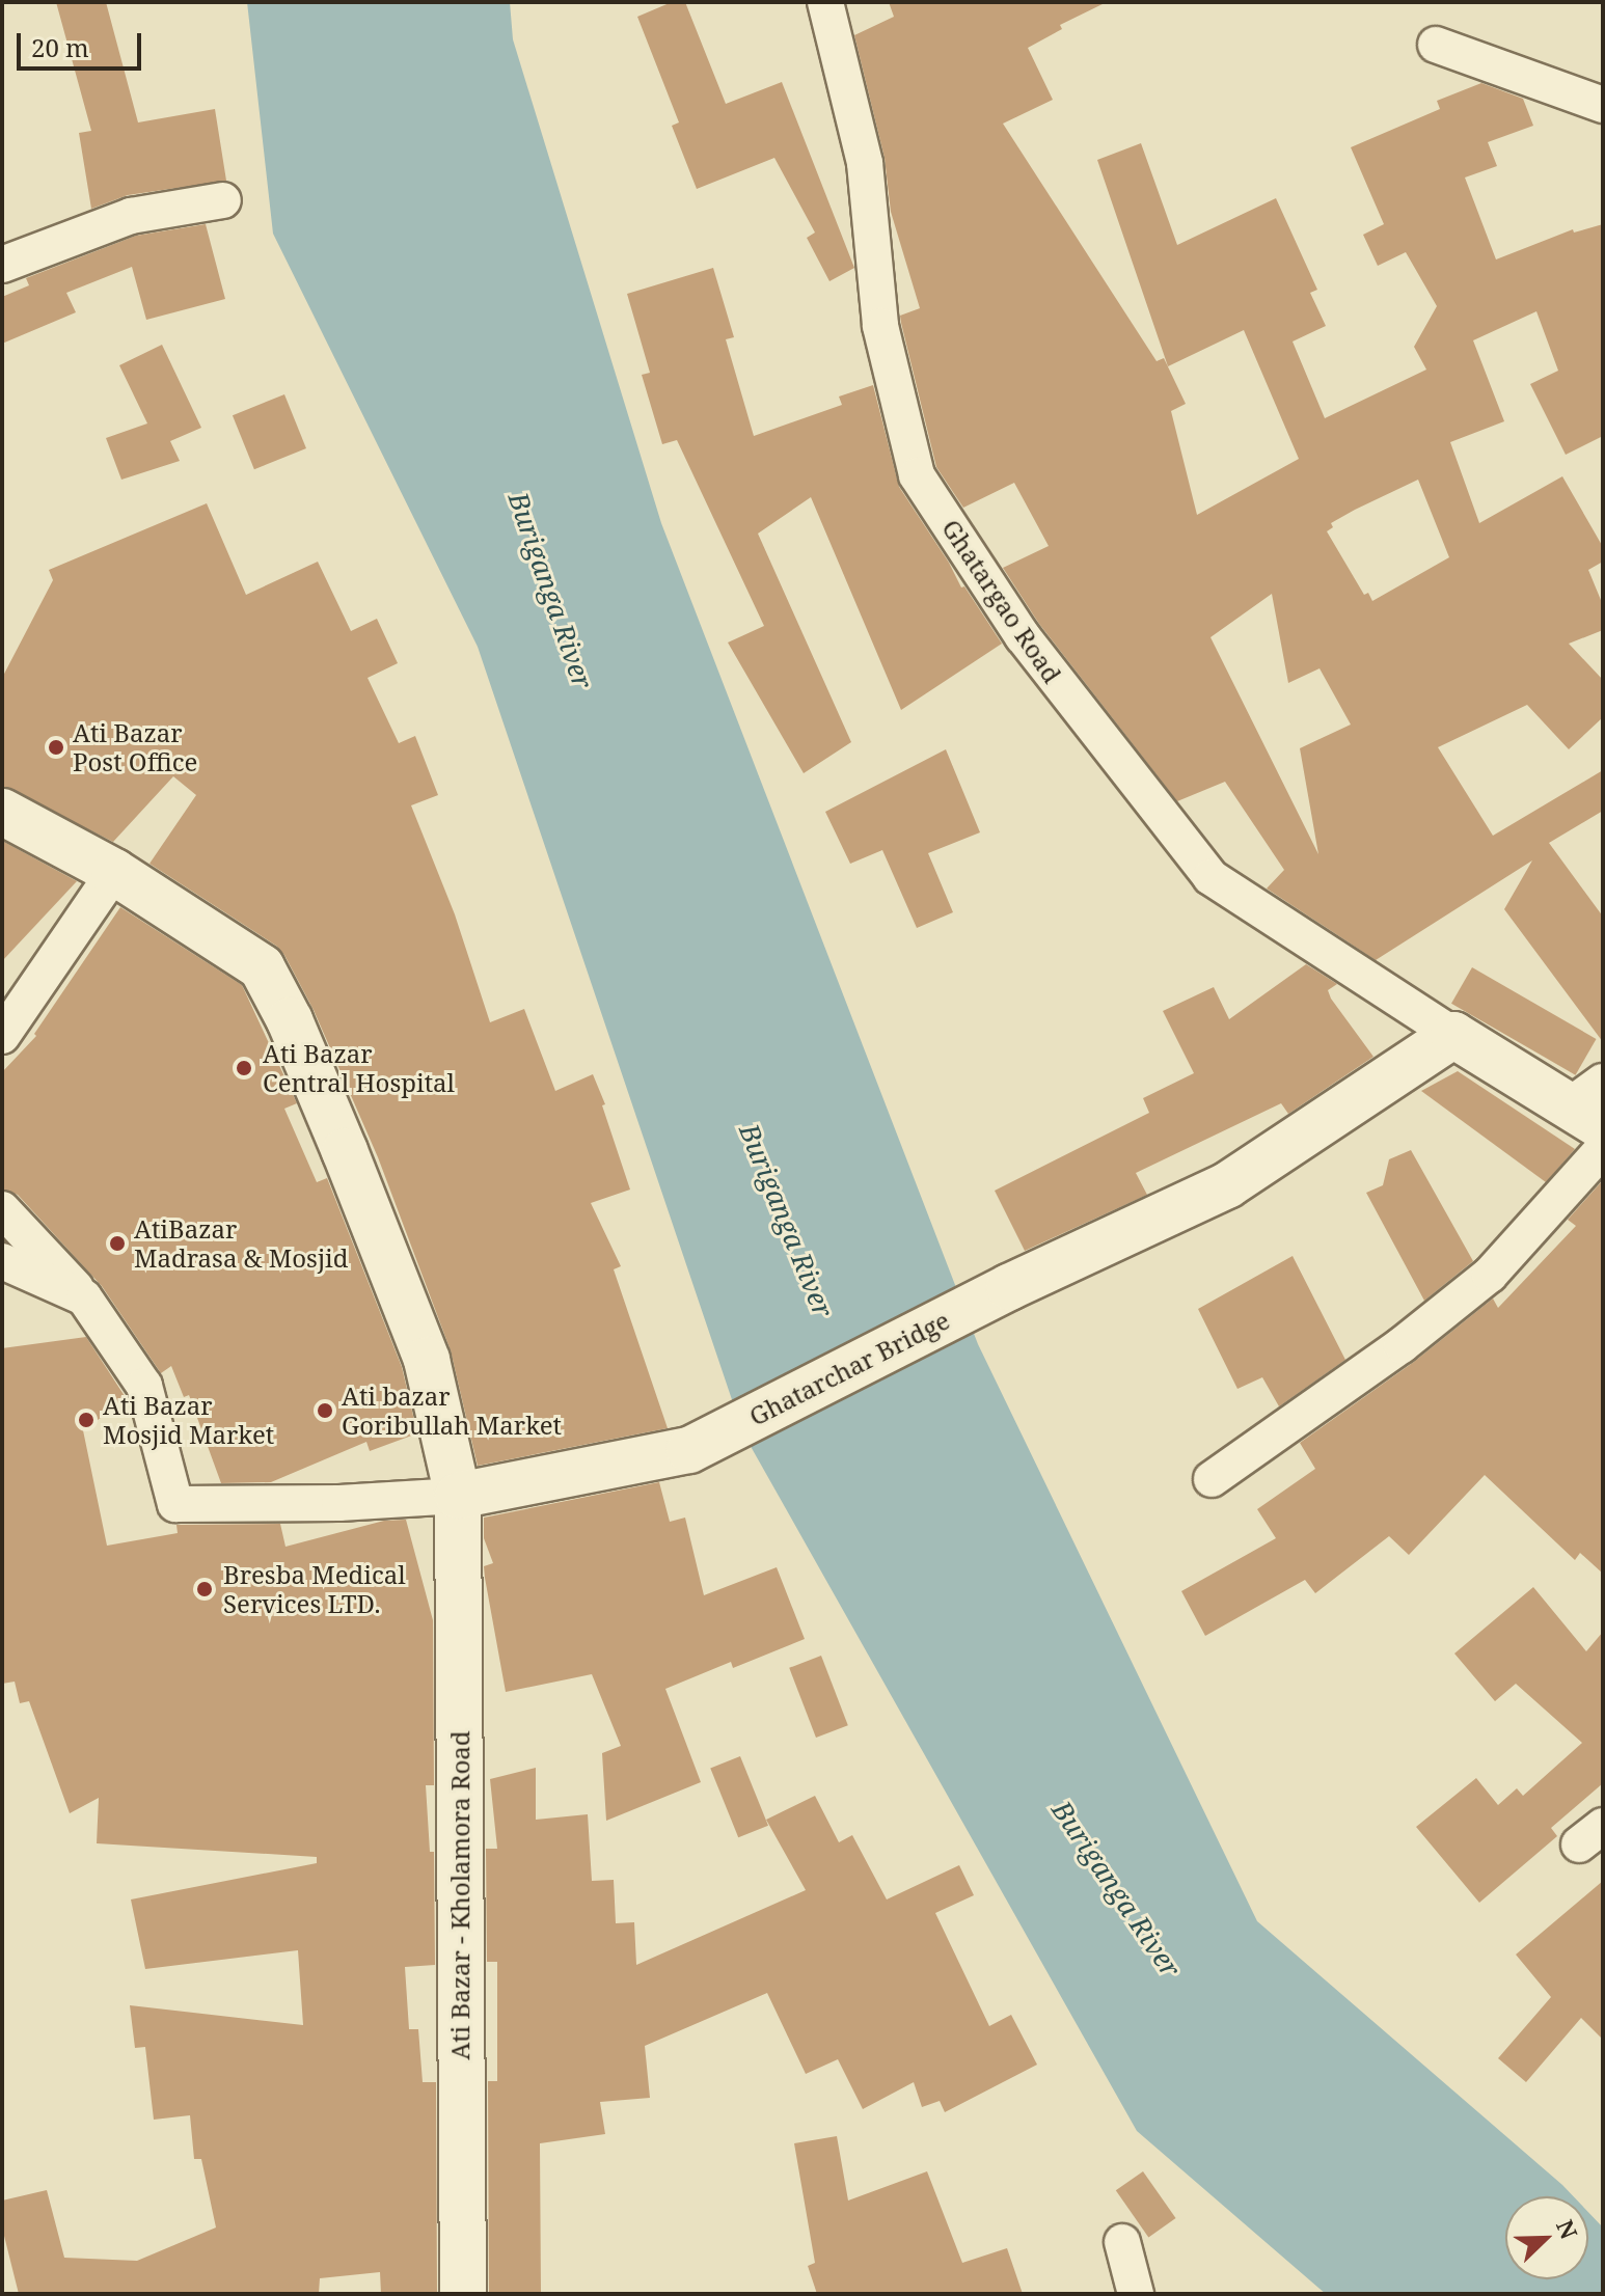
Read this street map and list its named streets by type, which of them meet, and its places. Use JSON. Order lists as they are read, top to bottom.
{
  "streets": {
    "main road": ["Ghatarchar Bridge", "Ati Bazar - Kholamora Road"],
    "street": ["Ghatargao Road"]
  },
  "crossings": [
    ["Ghatargao Road", "Ghatarchar Bridge"],
    ["Ghatarchar Bridge", "Ati Bazar - Kholamora Road"]
  ],
  "water": ["Buriganga River"],
  "places": [
    "Ati Bazar Post Office",
    "Ati Bazar Central Hospital",
    "AtiBazar Madrasa & Mosjid",
    "Ati bazar Goribullah Market",
    "Ati Bazar Mosjid Market",
    "Bresba Medical Services LTD."
  ],
  "scale_bar": "20 m",
  "north": "top right"
}
